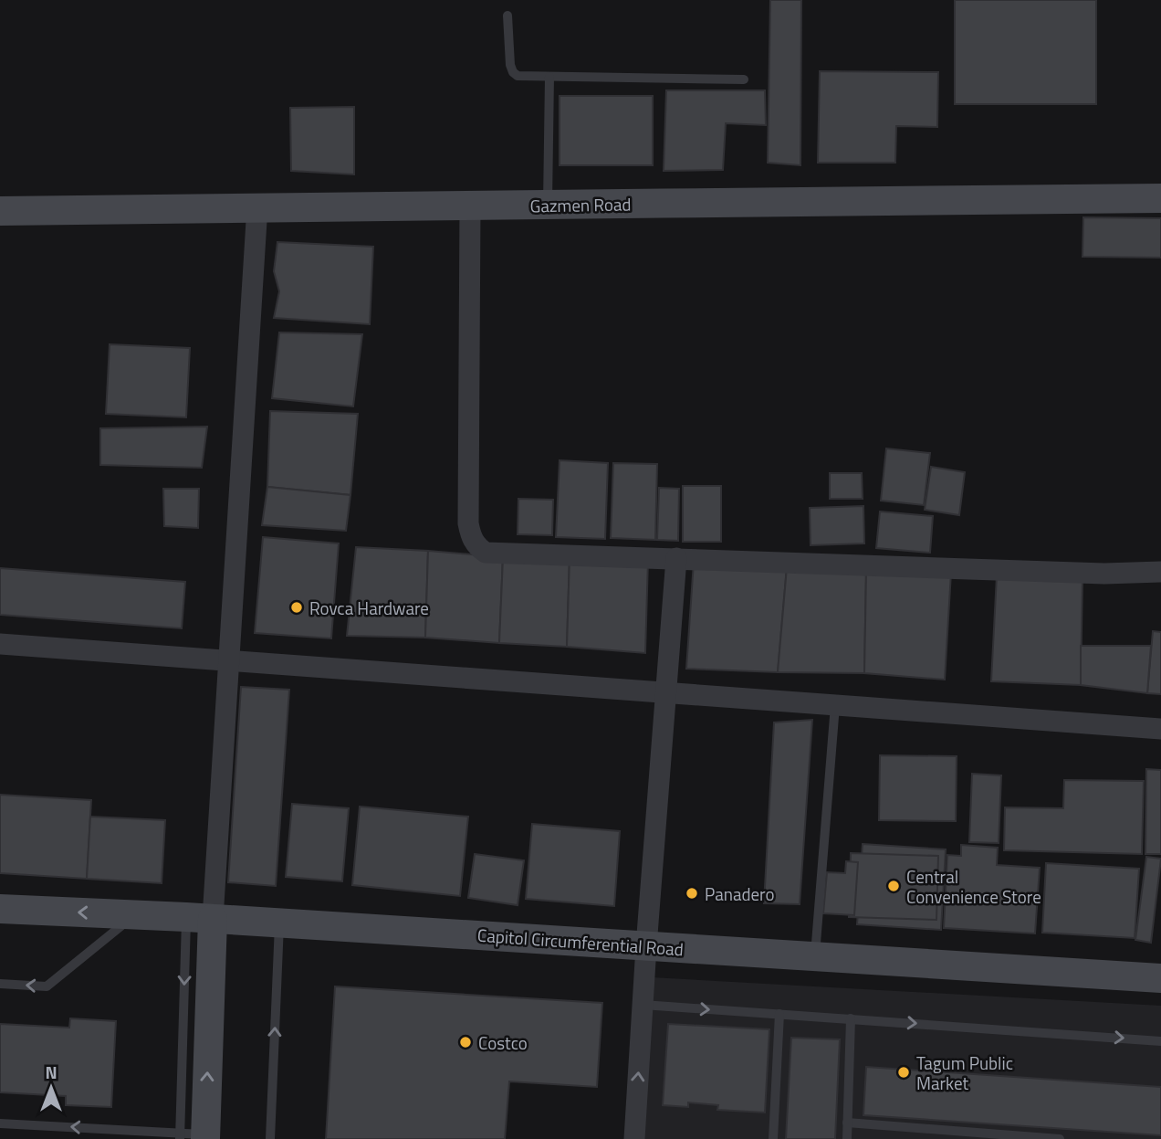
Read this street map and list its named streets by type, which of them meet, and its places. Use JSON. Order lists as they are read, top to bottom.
{
  "streets": {
    "main road": ["Gazmen Road", "Capitol Circumferential Road"]
  },
  "places": [
    "Rovca Hardware",
    "Central Convenience Store",
    "Panadero",
    "Costco",
    "Tagum Public Market"
  ],
  "north": "top"
}
